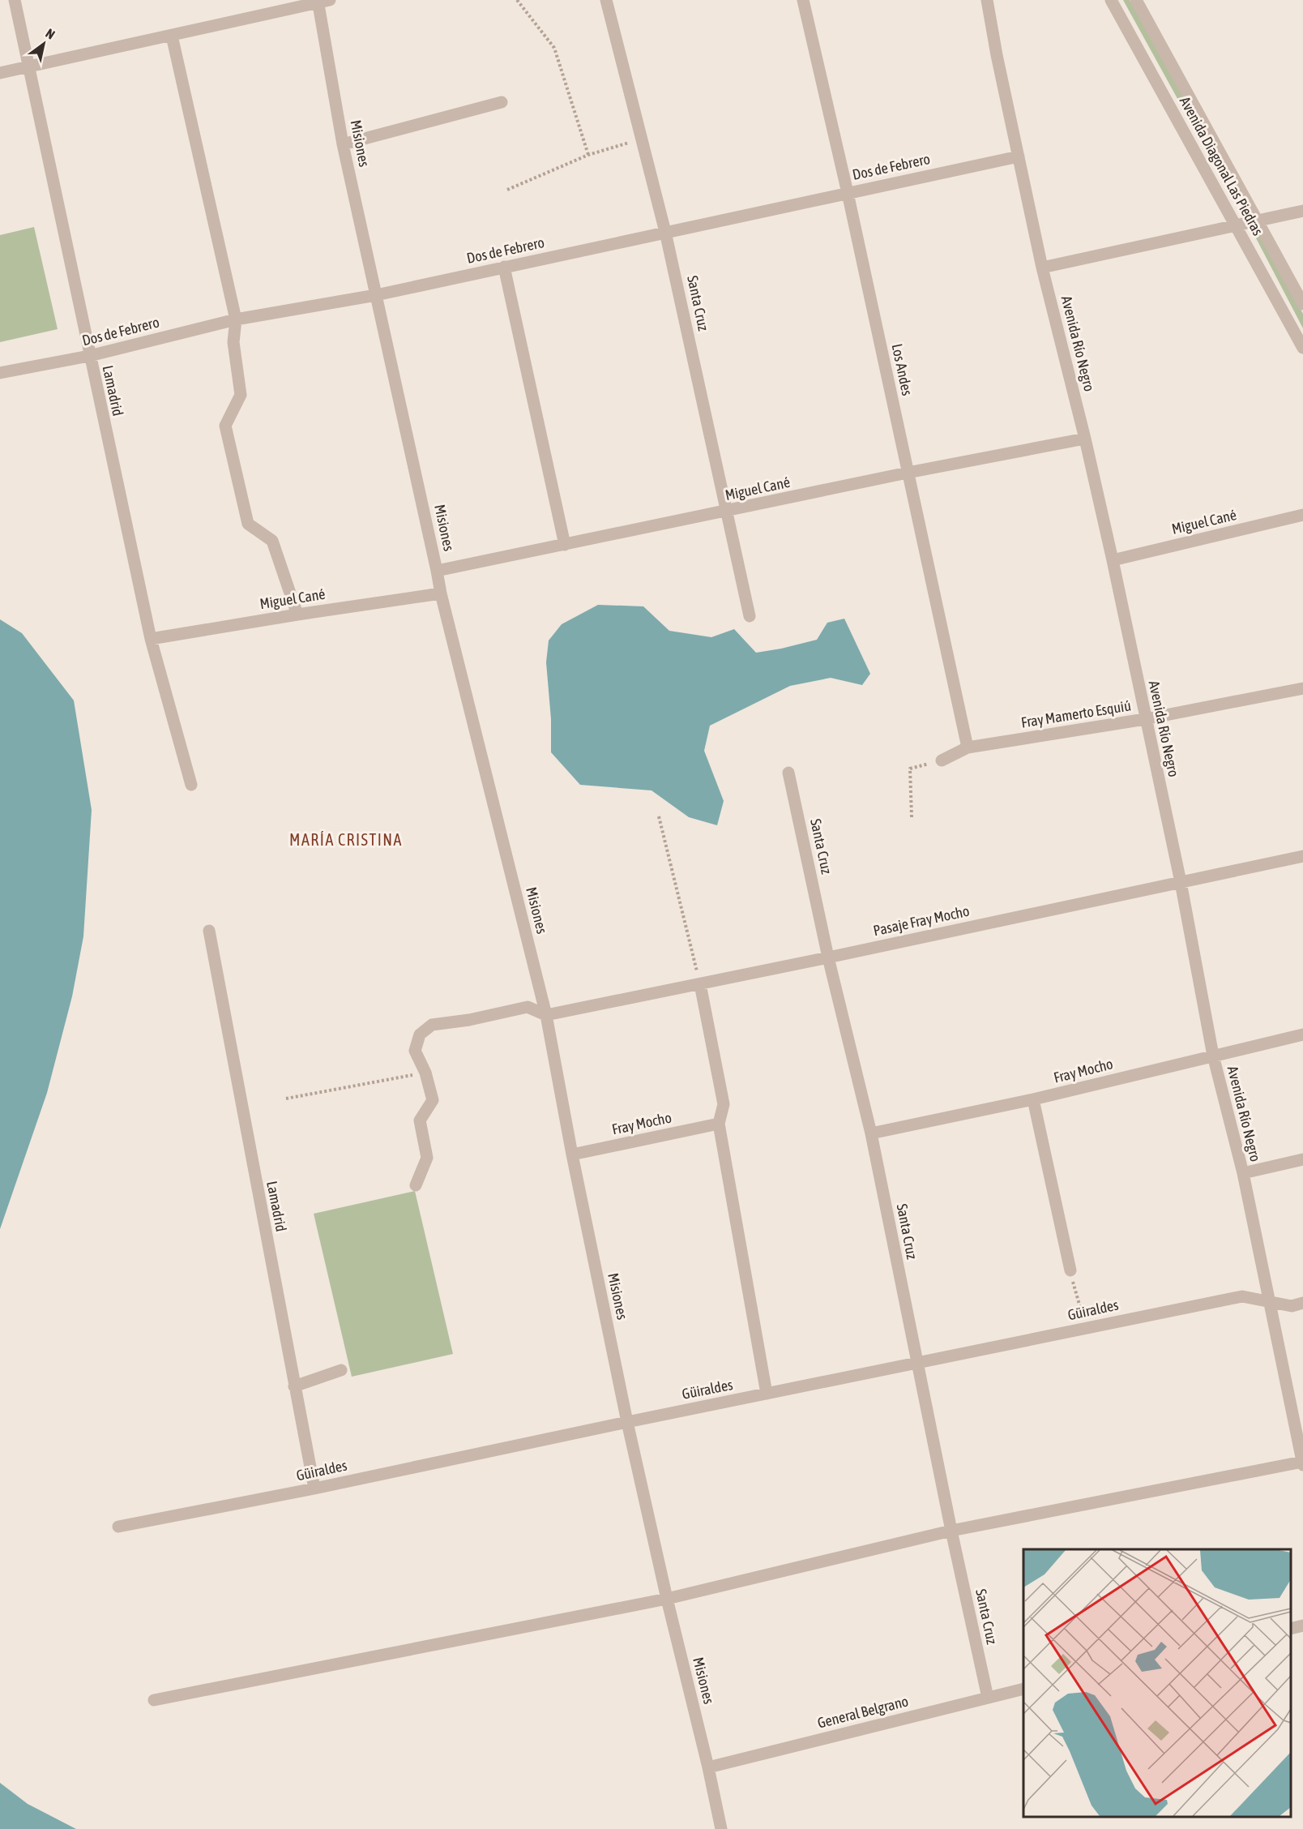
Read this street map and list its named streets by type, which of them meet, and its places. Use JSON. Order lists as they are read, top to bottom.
{
  "streets": {
    "street": [
      "Misiones",
      "Avenida Diagonal Las Piedras",
      "Dos de Febrero",
      "Santa Cruz",
      "Avenida Río Negro",
      "Los Andes",
      "Lamadrid",
      "Miguel Cané",
      "Fray Mamerto Esquiú",
      "Pasaje Fray Mocho",
      "Fray Mocho",
      "Güiraldes",
      "General Belgrano"
    ]
  },
  "crossings": [
    ["Misiones", "Dos de Febrero"],
    ["Misiones", "Miguel Cané"],
    ["Misiones", "Pasaje Fray Mocho"],
    ["Misiones", "Fray Mocho"],
    ["Misiones", "Güiraldes"],
    ["Misiones", "General Belgrano"],
    ["Dos de Febrero", "Santa Cruz"],
    ["Dos de Febrero", "Avenida Río Negro"],
    ["Dos de Febrero", "Los Andes"],
    ["Dos de Febrero", "Lamadrid"],
    ["Santa Cruz", "Miguel Cané"],
    ["Santa Cruz", "Pasaje Fray Mocho"],
    ["Santa Cruz", "Fray Mocho"],
    ["Santa Cruz", "Güiraldes"],
    ["Santa Cruz", "General Belgrano"],
    ["Avenida Río Negro", "Miguel Cané"],
    ["Avenida Río Negro", "Fray Mamerto Esquiú"],
    ["Avenida Río Negro", "Pasaje Fray Mocho"],
    ["Avenida Río Negro", "Fray Mocho"],
    ["Avenida Río Negro", "Güiraldes"],
    ["Los Andes", "Miguel Cané"],
    ["Los Andes", "Fray Mamerto Esquiú"],
    ["Lamadrid", "Miguel Cané"],
    ["Lamadrid", "Güiraldes"]
  ],
  "districts": ["MARÍA CRISTINA"],
  "north": "top right"
}
